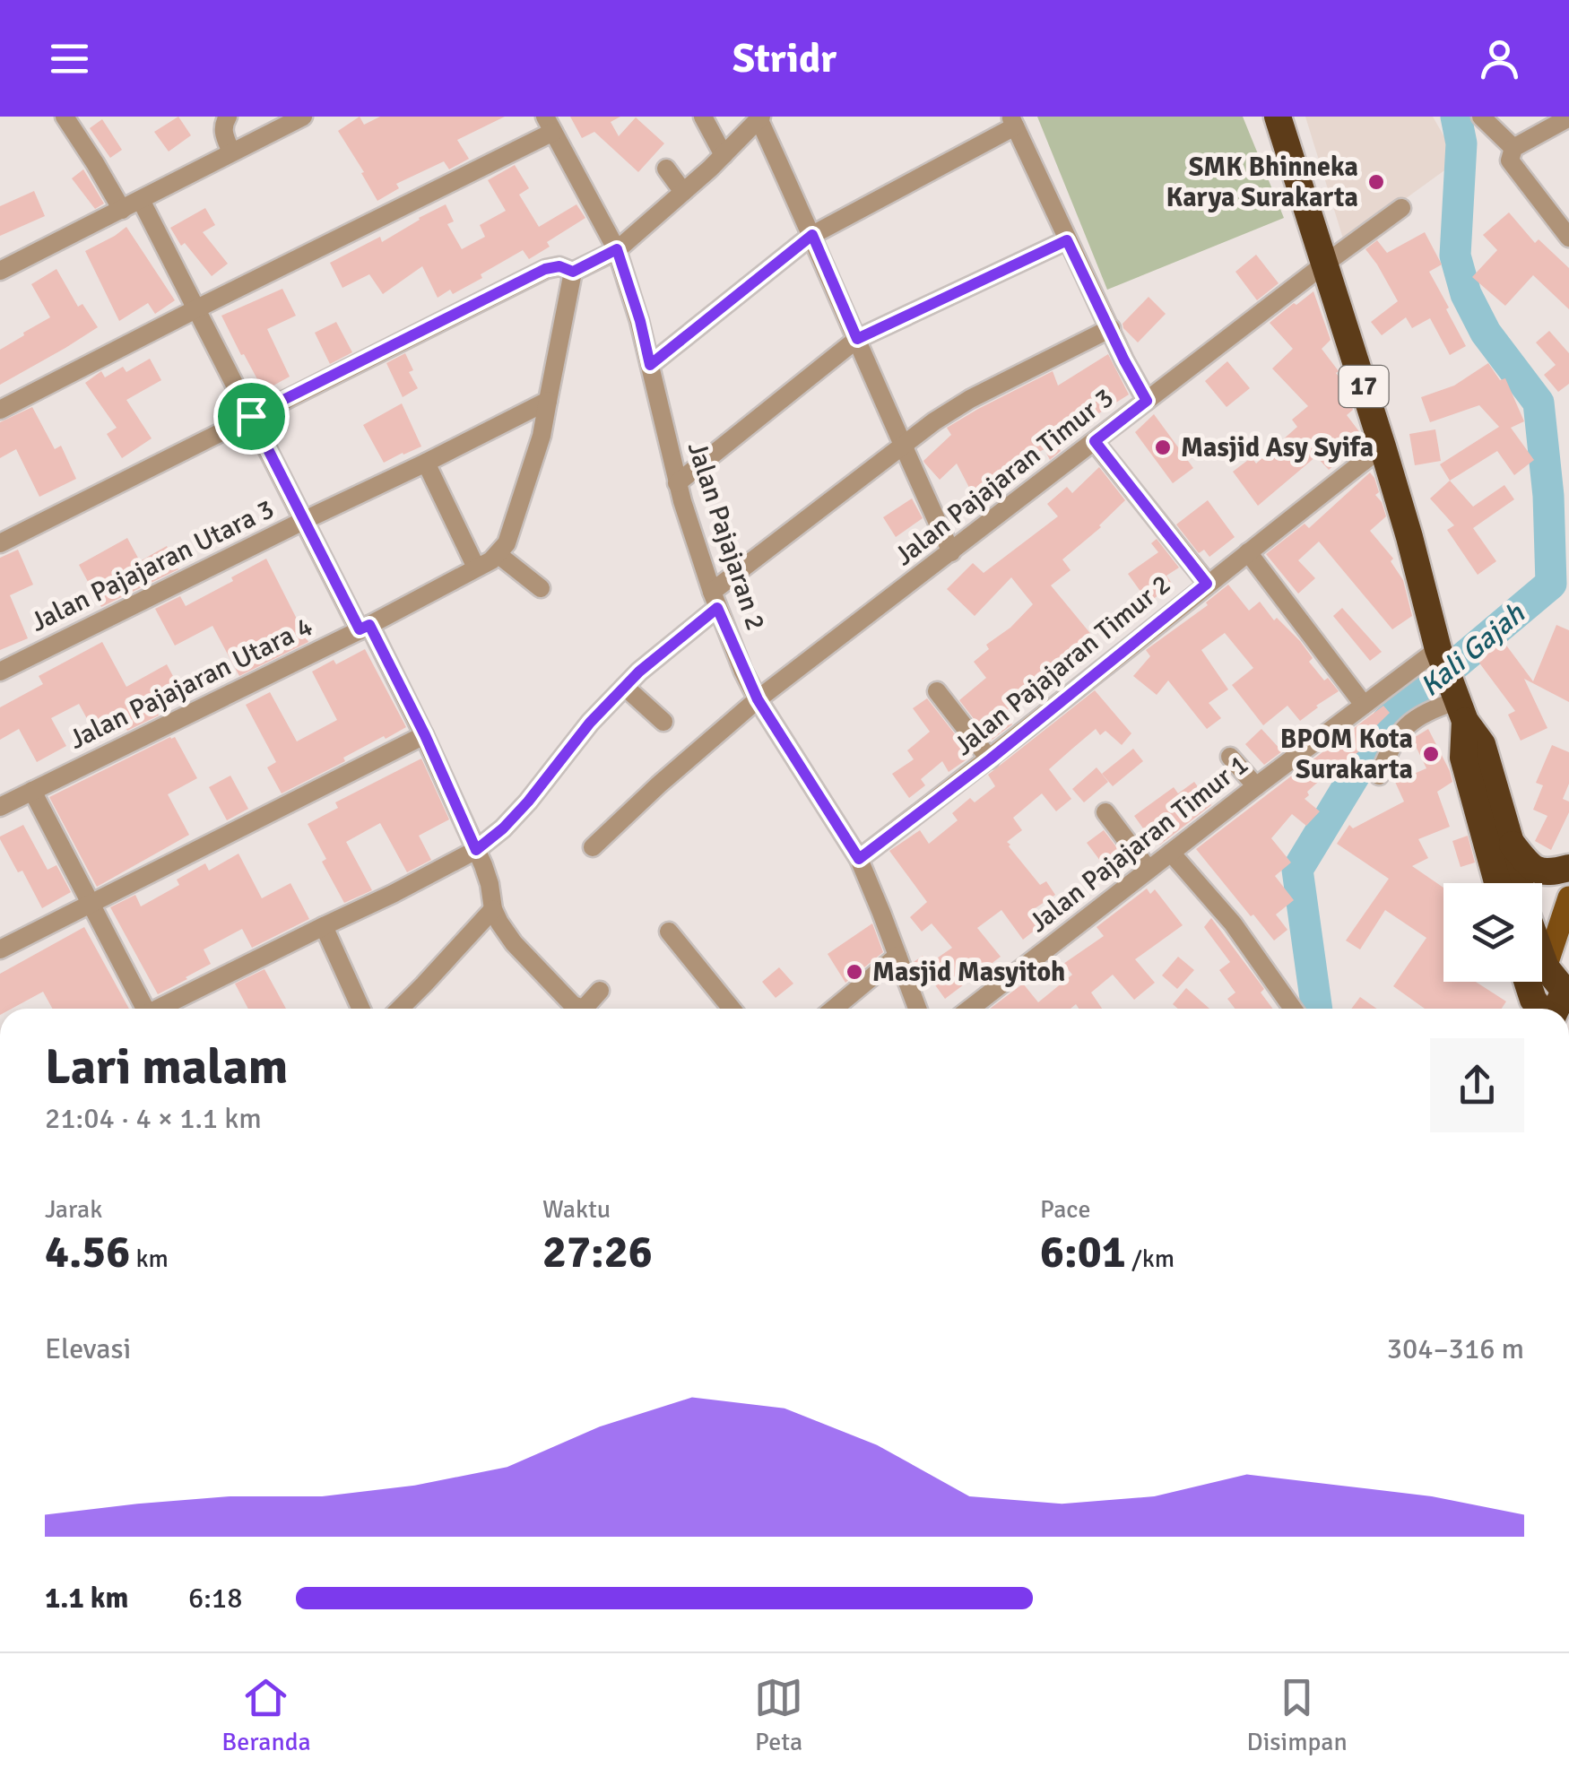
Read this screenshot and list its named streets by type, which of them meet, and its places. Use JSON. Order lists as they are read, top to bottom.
{
  "streets": {
    "highway": ["17"],
    "street": [
      "Jalan Pajajaran Timur 3",
      "Jalan Pajajaran 2",
      "Jalan Pajajaran Utara 3",
      "Jalan Pajajaran Timur 2",
      "Jalan Pajajaran Utara 4",
      "Jalan Pajajaran Timur 1"
    ]
  },
  "crossings": [
    ["17", "Jalan Pajajaran Timur 3"],
    ["17", "Jalan Pajajaran Timur 2"],
    ["17", "Jalan Pajajaran Timur 1"],
    ["Jalan Pajajaran Timur 3", "Jalan Pajajaran 2"],
    ["Jalan Pajajaran 2", "Jalan Pajajaran Timur 2"]
  ],
  "water": ["Kali Gajah"],
  "places": [
    "SMK Bhinneka Karya Surakarta",
    "Masjid Asy Syifa",
    "BPOM Kota Surakarta",
    "Masjid Masyitoh"
  ],
  "page": {
    "header": "Stridr",
    "heading": ["Lari malam", "21:04 · 4 × 1.1 km"],
    "stats": [
      ["Jarak", "4.56 km"],
      ["Waktu", "27:26"],
      ["Pace", "6:01 /km"]
    ],
    "chart": ["Elevasi", "304–316 m"],
    "list": [
      {
        "name": "1.1 km",
        "note": "6:18"
      }
    ],
    "tabs": ["Beranda", "Peta", "Disimpan"]
  }
}
